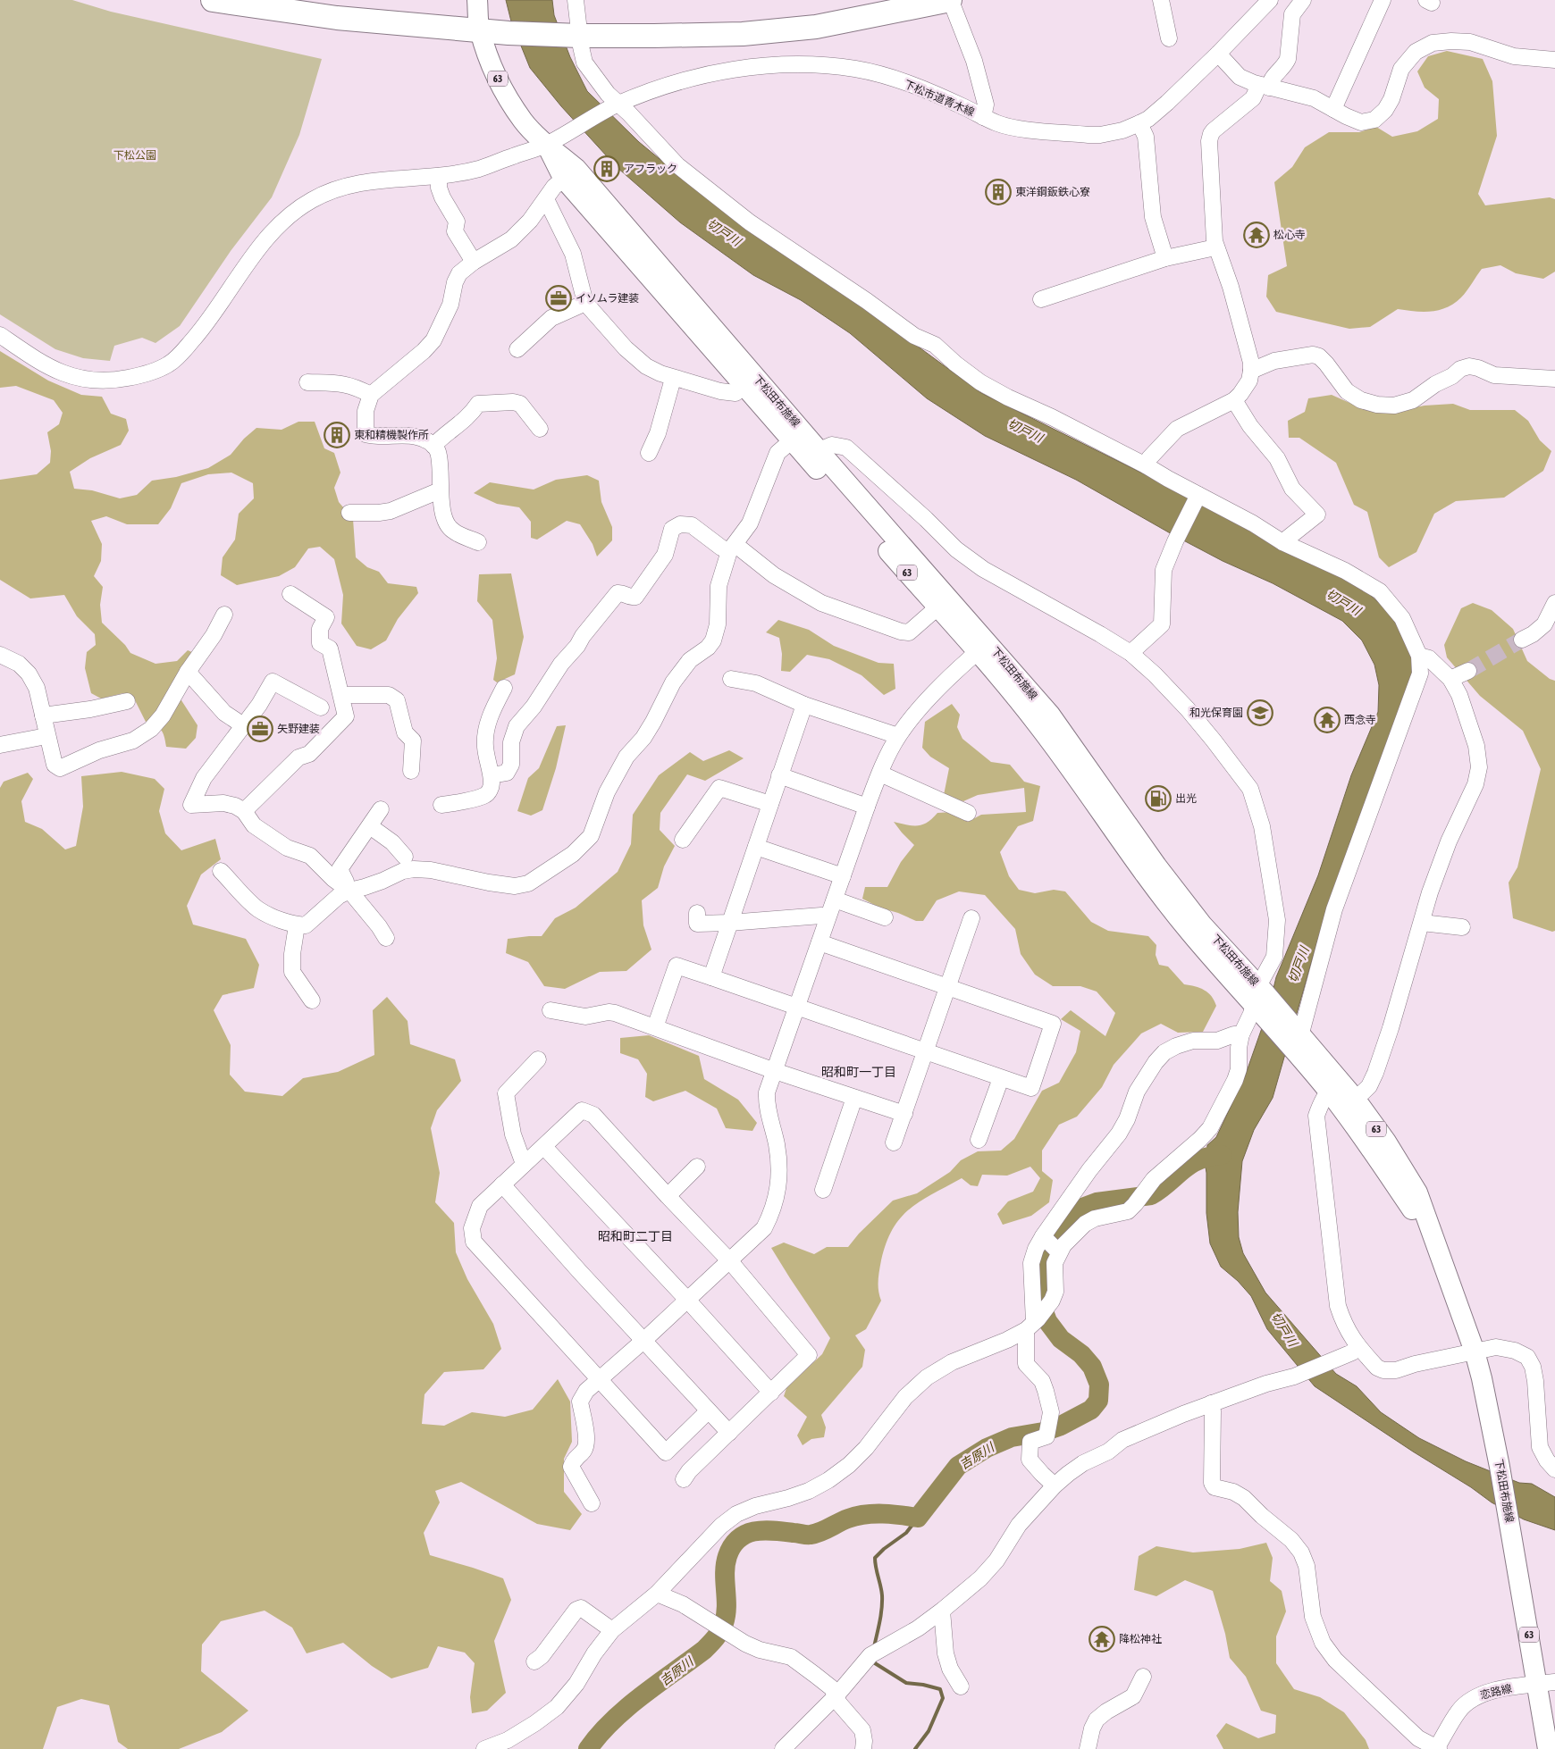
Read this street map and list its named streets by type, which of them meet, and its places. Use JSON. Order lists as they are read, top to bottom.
{
  "streets": {
    "main road": ["63", "下松田布施線"],
    "street": ["下松市道青木線", "恋路線"]
  },
  "crossings": [
    ["下松市道青木線", "下松田布施線"],
    ["下松田布施線", "恋路線"]
  ],
  "districts": ["昭和町一丁目", "昭和町二丁目"],
  "water": ["切戸川", "吉原川"],
  "parks": ["下松公園"],
  "places": {
    "building": ["アフラック", "東洋鋼鈑鉄心寮", "東和精機製作所"],
    "temple": ["松心寺", "西念寺", "降松神社"],
    "office": ["イソムラ建装", "矢野建装"],
    "school or university": ["和光保育園"],
    "fuel station": ["出光"]
  }
}
